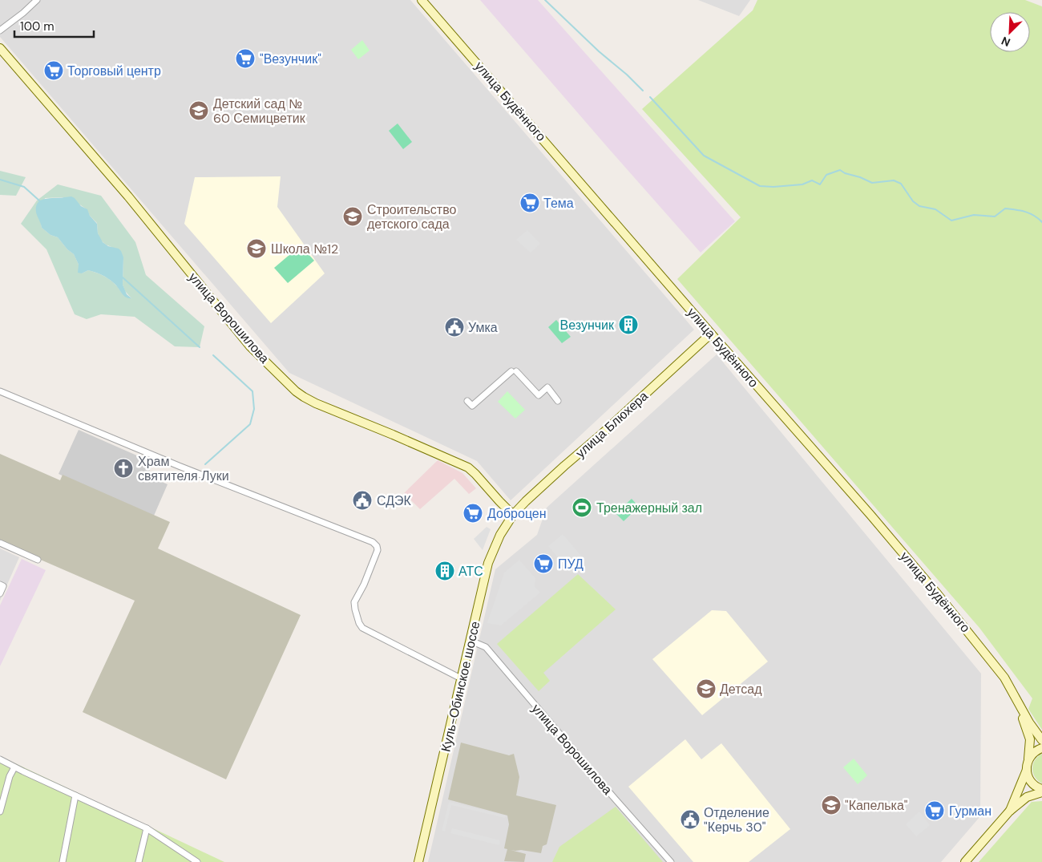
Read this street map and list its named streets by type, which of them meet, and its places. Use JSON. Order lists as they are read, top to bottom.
{
  "streets": {
    "main road": [
      "улица Будённого",
      "улица Ворошилова",
      "улица Блюхера",
      "Куль-Обинское шоссе"
    ]
  },
  "crossings": [
    ["улица Будённого", "улица Блюхера"],
    ["улица Ворошилова", "улица Блюхера"],
    ["улица Ворошилова", "Куль-Обинское шоссе"],
    ["улица Блюхера", "Куль-Обинское шоссе"]
  ],
  "places": {
    "supermarket": [
      "\"Везунчик\"",
      "Торговый центр",
      "Тема",
      "Доброцен",
      "ПУД",
      "Гурман"
    ],
    "school or university": [
      "Детский сад № 60 Семицветик",
      "Строительство детского сада",
      "Школа №12",
      "Детсад",
      "\"Капелька\""
    ],
    "building": ["Везунчик", "АТС"],
    "public building": ["Умка", "СДЭК", "Отделение \"Керчь 30\""],
    "church": ["Храм святителя Луки"],
    "sports": ["Тренажерный зал"]
  },
  "scale_bar": "100 m",
  "north": "bottom left"
}
